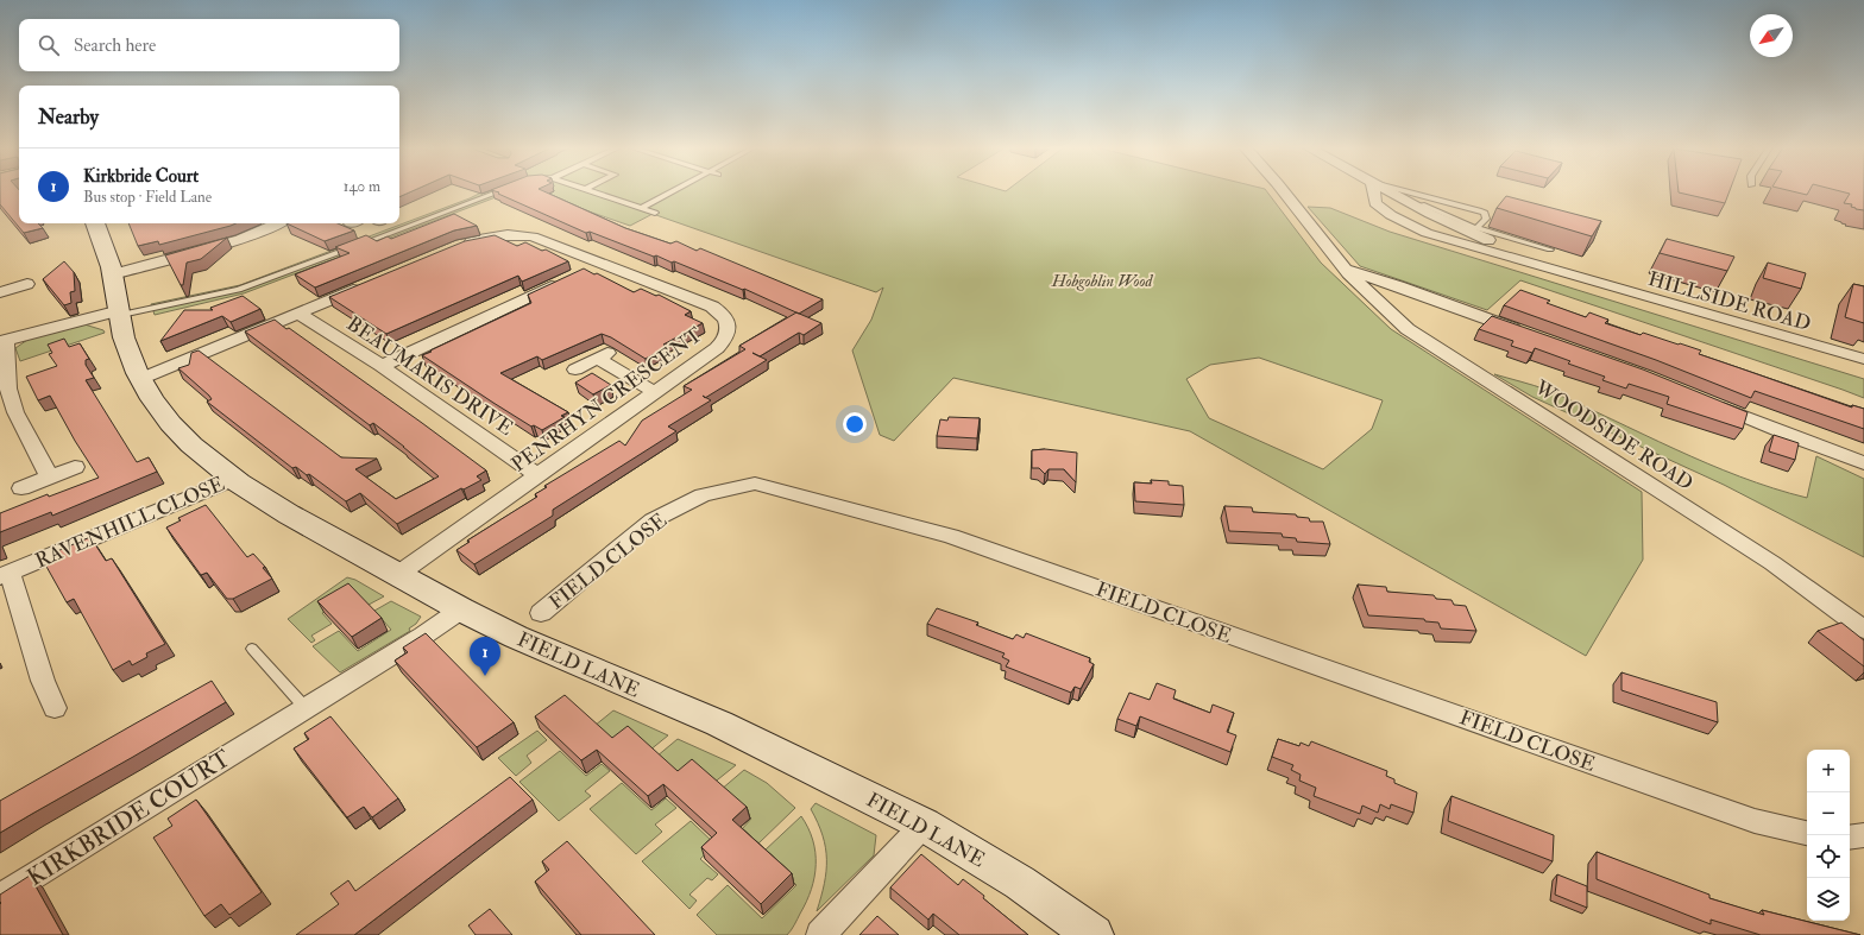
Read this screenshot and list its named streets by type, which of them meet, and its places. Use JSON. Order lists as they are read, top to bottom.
{
  "streets": {
    "street": [
      "HILLSIDE ROAD",
      "BEAUMARIS DRIVE",
      "PENRHYN CRESCENT",
      "WOODSIDE ROAD",
      "RAVENHILL CLOSE",
      "FIELD CLOSE",
      "FIELD LANE",
      "KIRKBRIDE COURT"
    ]
  },
  "crossings": [
    ["BEAUMARIS DRIVE", "PENRHYN CRESCENT"],
    ["PENRHYN CRESCENT", "FIELD LANE"],
    ["RAVENHILL CLOSE", "FIELD LANE"],
    ["FIELD LANE", "KIRKBRIDE COURT"]
  ],
  "parks": ["Hobgoblin Wood"],
  "north": "bottom left",
  "page": {
    "search": "Search here",
    "heading": "Nearby",
    "list": [
      {
        "mark": "1",
        "name": "Kirkbride Court",
        "note": "Bus stop · Field Lane",
        "value": "140 m"
      }
    ],
    "pins": "1",
    "map_buttons": ["+", "−"]
  }
}
